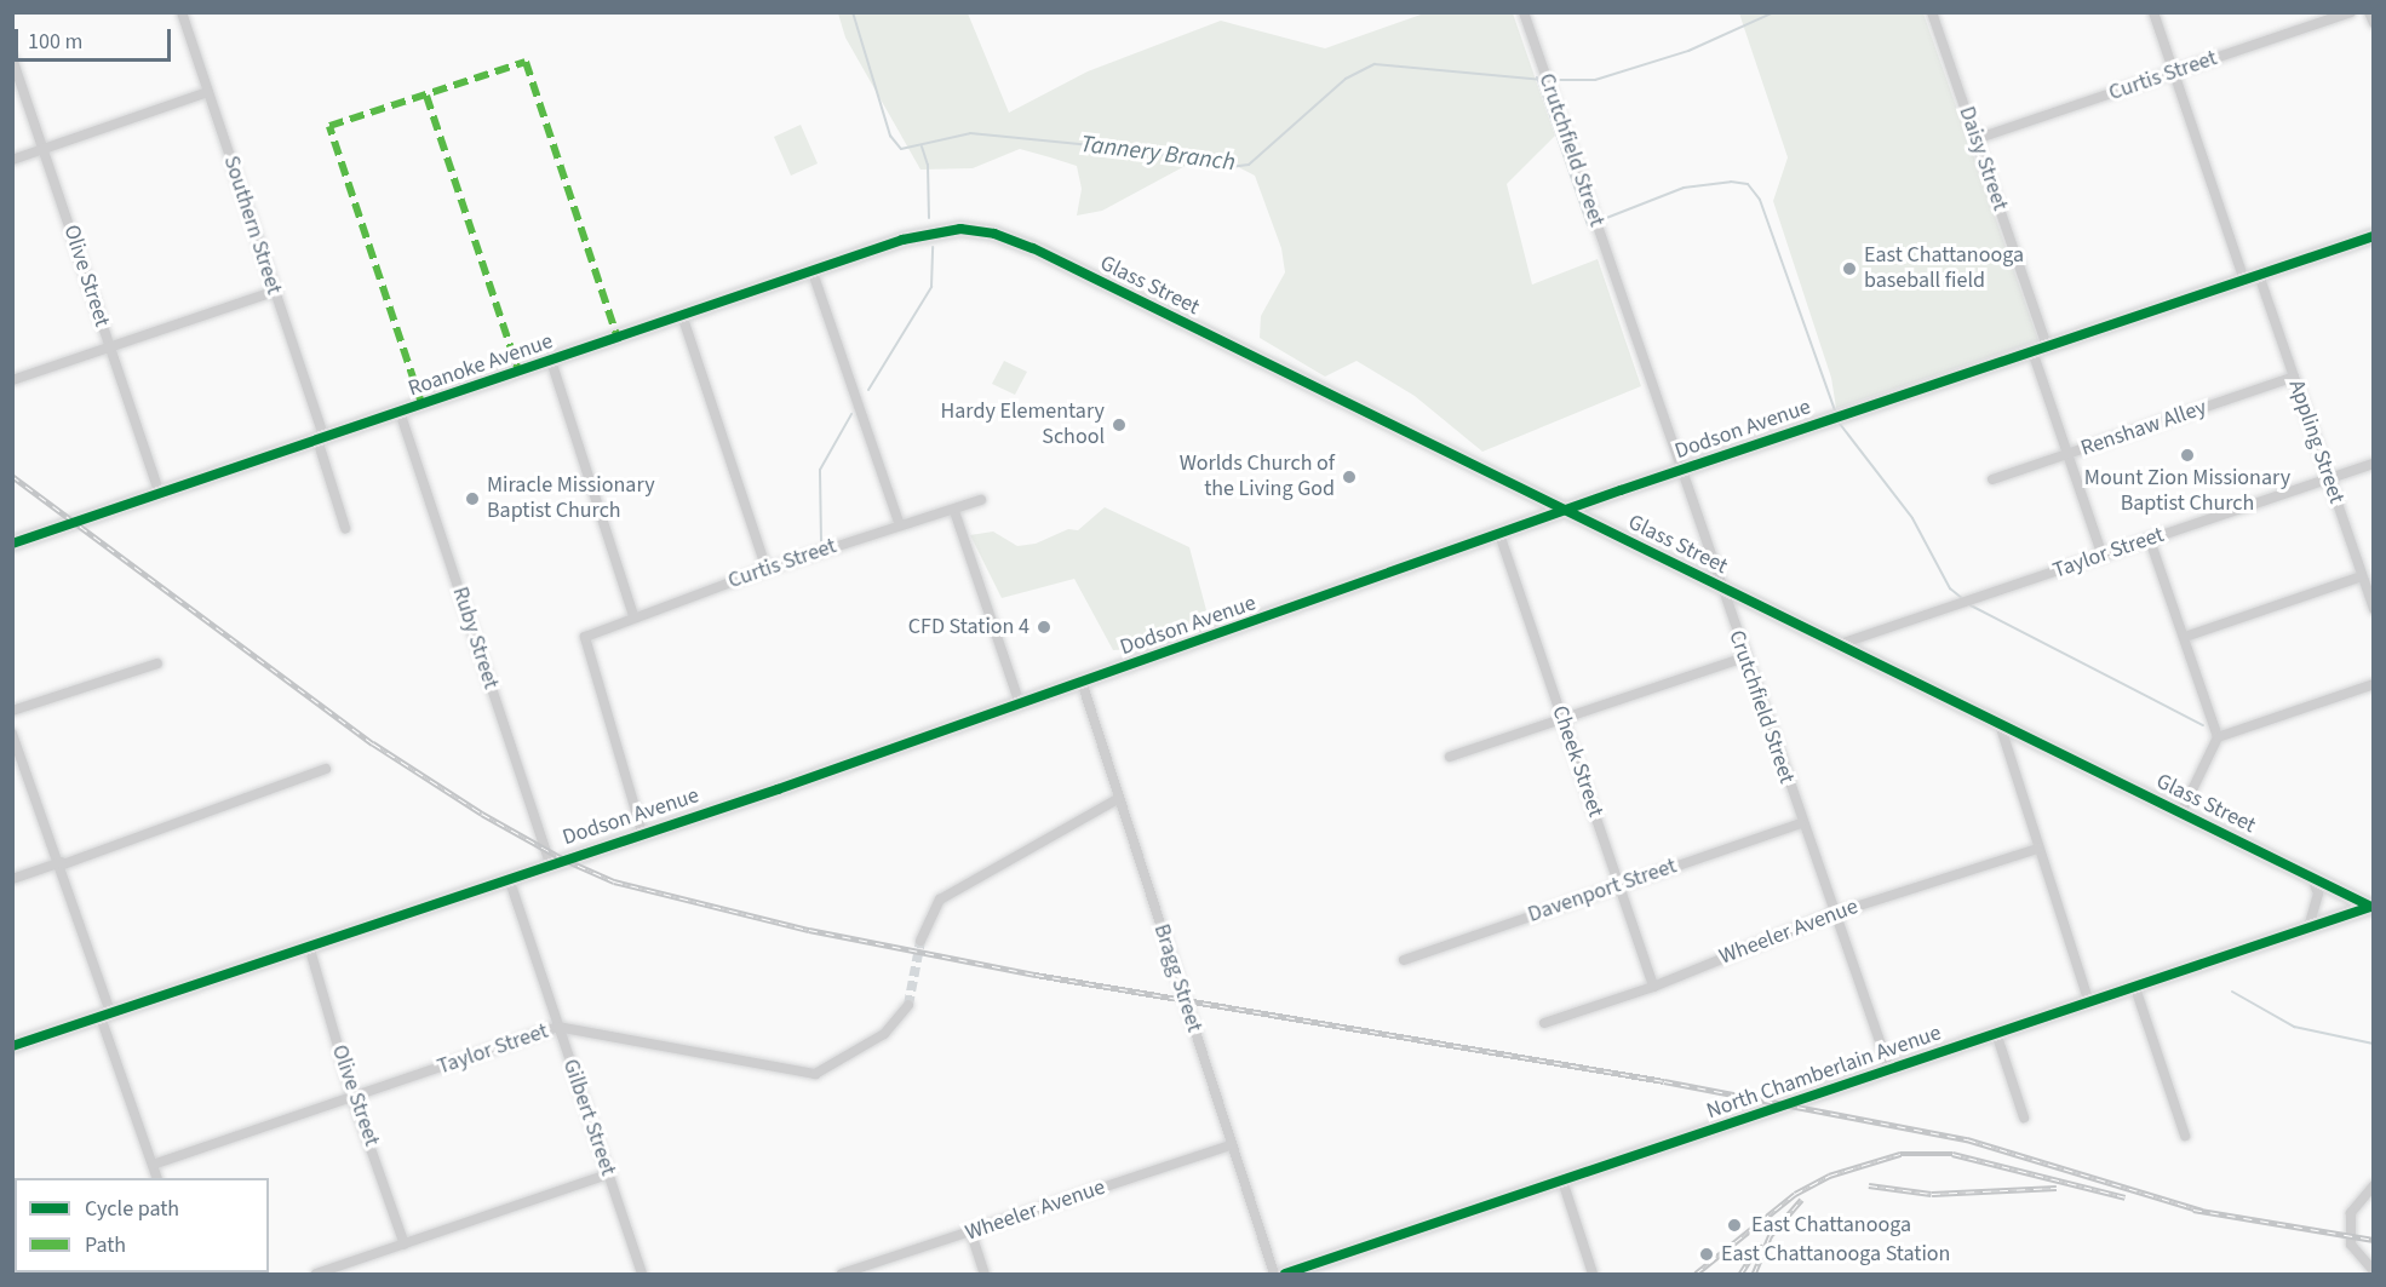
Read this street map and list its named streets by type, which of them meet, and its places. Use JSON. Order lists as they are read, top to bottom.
{
  "streets": {
    "street": [
      "Curtis Street",
      "Crutchfield Street",
      "Daisy Street",
      "Southern Street",
      "Olive Street",
      "Glass Street",
      "Roanoke Avenue",
      "Renshaw Alley",
      "Dodson Avenue",
      "Appling Street",
      "Taylor Street",
      "Ruby Street",
      "Cheek Street",
      "Davenport Street",
      "Wheeler Avenue",
      "Bragg Street",
      "North Chamberlain Avenue",
      "Gilbert Street"
    ]
  },
  "crossings": [
    ["Curtis Street", "Daisy Street"],
    ["Curtis Street", "Dodson Avenue"],
    ["Curtis Street", "Appling Street"],
    ["Crutchfield Street", "Glass Street"],
    ["Crutchfield Street", "Dodson Avenue"],
    ["Crutchfield Street", "Davenport Street"],
    ["Crutchfield Street", "Wheeler Avenue"],
    ["Crutchfield Street", "North Chamberlain Avenue"],
    ["Daisy Street", "Renshaw Alley"],
    ["Daisy Street", "Dodson Avenue"],
    ["Daisy Street", "Taylor Street"],
    ["Southern Street", "Roanoke Avenue"],
    ["Olive Street", "Roanoke Avenue"],
    ["Olive Street", "Dodson Avenue"],
    ["Olive Street", "Taylor Street"],
    ["Glass Street", "Roanoke Avenue"],
    ["Glass Street", "Dodson Avenue"],
    ["Glass Street", "Taylor Street"],
    ["Glass Street", "North Chamberlain Avenue"],
    ["Roanoke Avenue", "Ruby Street"],
    ["Renshaw Alley", "Appling Street"],
    ["Dodson Avenue", "Appling Street"],
    ["Dodson Avenue", "Ruby Street"],
    ["Dodson Avenue", "Cheek Street"],
    ["Dodson Avenue", "Bragg Street"],
    ["Dodson Avenue", "Gilbert Street"],
    ["Appling Street", "Taylor Street"],
    ["Taylor Street", "Gilbert Street"],
    ["Cheek Street", "Davenport Street"],
    ["Cheek Street", "Wheeler Avenue"],
    ["Wheeler Avenue", "Bragg Street"]
  ],
  "water": ["Tannery Branch"],
  "places": [
    "East Chattanooga baseball field",
    "Hardy Elementary School",
    "Mount Zion Missionary Baptist Church",
    "Worlds Church of the Living God",
    "Miracle Missionary Baptist Church",
    "CFD Station 4",
    "East Chattanooga",
    "East Chattanooga Station"
  ],
  "legend": ["Cycle path", "Path"],
  "scale_bar": "100 m"
}
